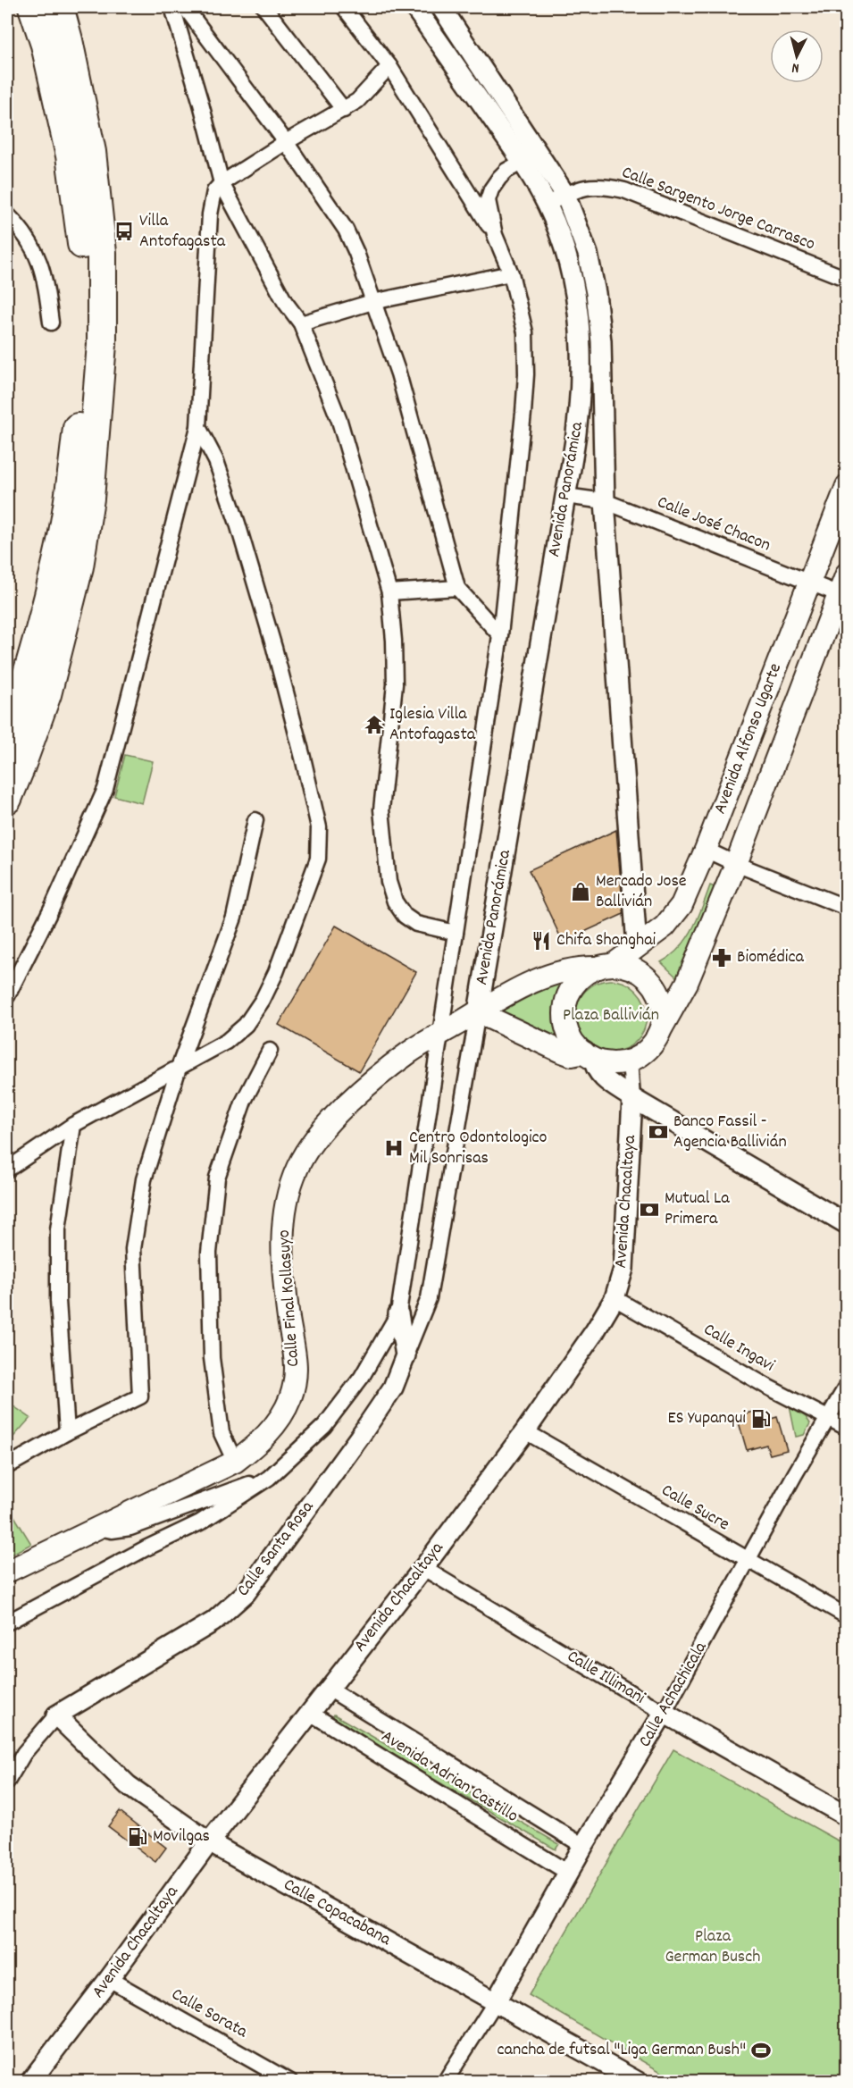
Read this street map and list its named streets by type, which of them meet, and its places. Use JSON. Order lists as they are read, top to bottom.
{
  "streets": {
    "main road": ["Avenida Alfonso Ugarte", "Calle Final Kollasuyo"],
    "street": [
      "Calle Sargento Jorge Carrasco",
      "Avenida Panorámica",
      "Calle José Chacon",
      "Avenida Chacaltaya",
      "Calle Ingavi",
      "Calle Sucre",
      "Calle Santa Rosa",
      "Calle Illimani",
      "Calle Achachicala",
      "Avenida Adrian Castillo",
      "Calle Copacabana",
      "Calle Sorata"
    ]
  },
  "crossings": [
    ["Calle Sargento Jorge Carrasco", "Avenida Panorámica"],
    ["Avenida Panorámica", "Calle José Chacon"],
    ["Avenida Panorámica", "Avenida Alfonso Ugarte"],
    ["Avenida Panorámica", "Calle Final Kollasuyo"],
    ["Avenida Panorámica", "Calle Santa Rosa"],
    ["Calle José Chacon", "Avenida Alfonso Ugarte"],
    ["Avenida Alfonso Ugarte", "Avenida Chacaltaya"],
    ["Avenida Alfonso Ugarte", "Calle Final Kollasuyo"],
    ["Avenida Chacaltaya", "Calle Final Kollasuyo"],
    ["Avenida Chacaltaya", "Calle Ingavi"],
    ["Avenida Chacaltaya", "Calle Sucre"],
    ["Avenida Chacaltaya", "Calle Illimani"],
    ["Avenida Chacaltaya", "Avenida Adrian Castillo"],
    ["Avenida Chacaltaya", "Calle Copacabana"],
    ["Avenida Chacaltaya", "Calle Sorata"],
    ["Calle Final Kollasuyo", "Calle Santa Rosa"],
    ["Calle Ingavi", "Calle Achachicala"],
    ["Calle Sucre", "Calle Achachicala"],
    ["Calle Santa Rosa", "Calle Copacabana"],
    ["Calle Illimani", "Calle Achachicala"],
    ["Calle Achachicala", "Avenida Adrian Castillo"],
    ["Calle Achachicala", "Calle Copacabana"]
  ],
  "parks": ["Plaza Ballivián", "Plaza German Busch"],
  "places": {
    "bus stop": ["Villa Antofagasta"],
    "temple": ["Iglesia Villa Antofagasta"],
    "shop": ["Mercado Jose Ballivián"],
    "restaurant": ["Chifa Shanghai"],
    "pharmacy": ["Biomédica"],
    "bank": ["Banco Fassil - Agencia Ballivián", "Mutual La Primera"],
    "hospital": ["Centro Odontologico Mil Sonrisas"],
    "fuel station": ["ES Yupanqui", "Movilgas"],
    "sports": ["cancha de futsal \"Liga German Bush\""]
  },
  "north": "bottom"
}
